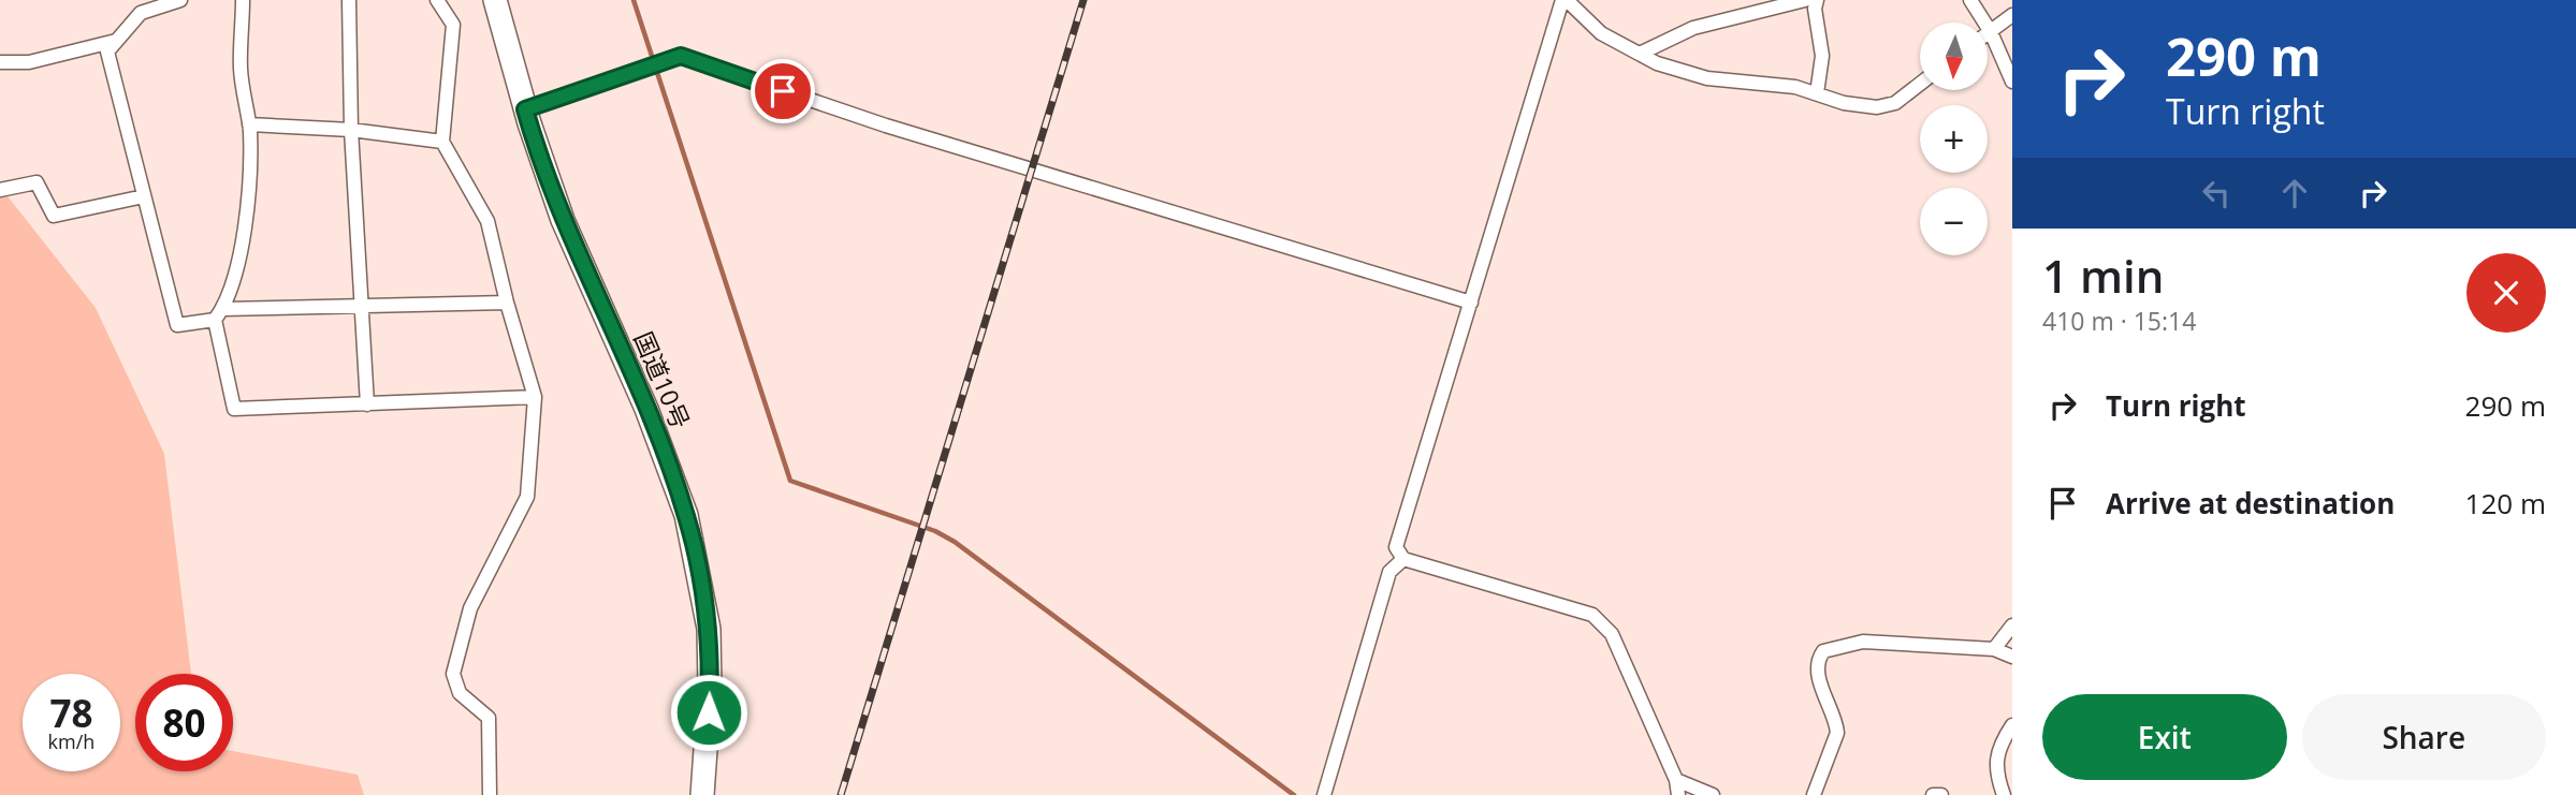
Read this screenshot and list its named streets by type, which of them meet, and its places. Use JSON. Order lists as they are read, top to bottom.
{
  "streets": {
    "highway": ["国道10号"]
  },
  "north": "bottom",
  "page": {
    "turn": ["290 m", "Turn right"],
    "map_buttons": ["+", "−"],
    "heading": ["1 min", "410 m · 15:14"],
    "list": [
      {
        "name": "Turn right",
        "value": "290 m"
      },
      {
        "name": "Arrive at destination",
        "value": "120 m"
      }
    ],
    "speed": "78 km/h",
    "limit": "80",
    "buttons": ["Exit", "Share"]
  }
}
